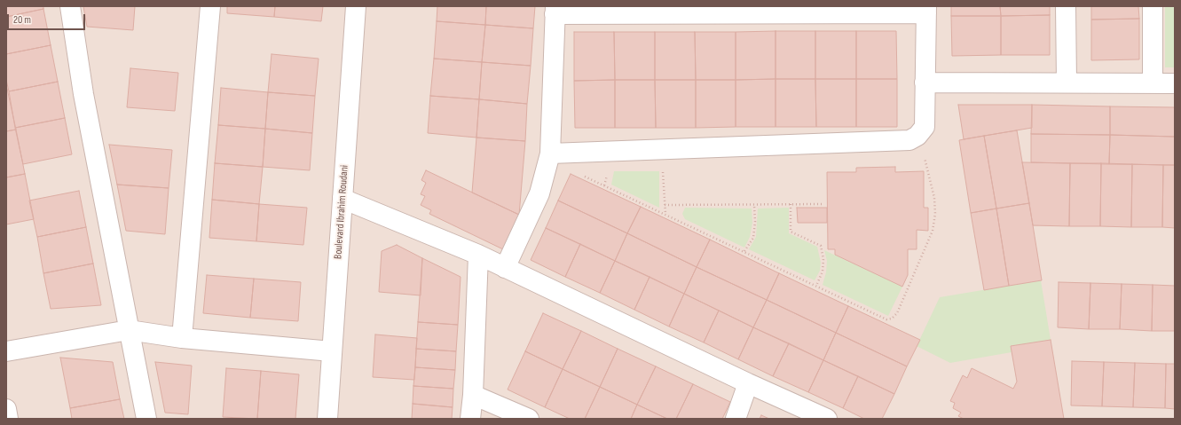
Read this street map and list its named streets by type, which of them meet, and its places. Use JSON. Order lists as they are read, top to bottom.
{
  "streets": {
    "street": ["Boulevard Ibrahim Roudani"]
  },
  "scale_bar": "20 m"
}
